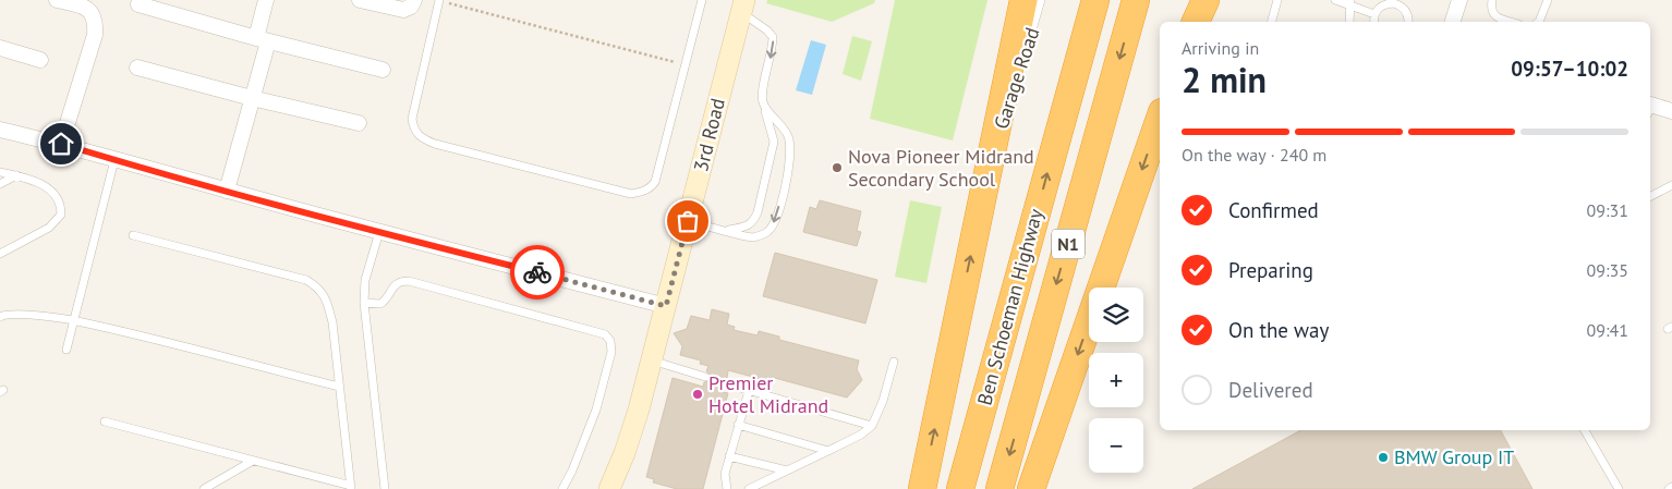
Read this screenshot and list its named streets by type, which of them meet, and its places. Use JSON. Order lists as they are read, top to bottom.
{
  "streets": {
    "highway": ["N1", "Ben Schoeman Highway"],
    "street": ["3rd Road"],
    "lane": ["Garage Road"]
  },
  "places": ["Nova Pioneer Midrand Secondary School", "Premier Hotel Midrand", "BMW Group IT"],
  "page": {
    "heading": ["2 min", "Arriving in", "09:57–10:02"],
    "bar": "On the way · 240 m",
    "list": [
      ["Confirmed", "09:31"],
      ["Preparing", "09:35"],
      ["On the way", "09:41"],
      "Delivered"
    ],
    "map_buttons": ["+", "−"]
  }
}
